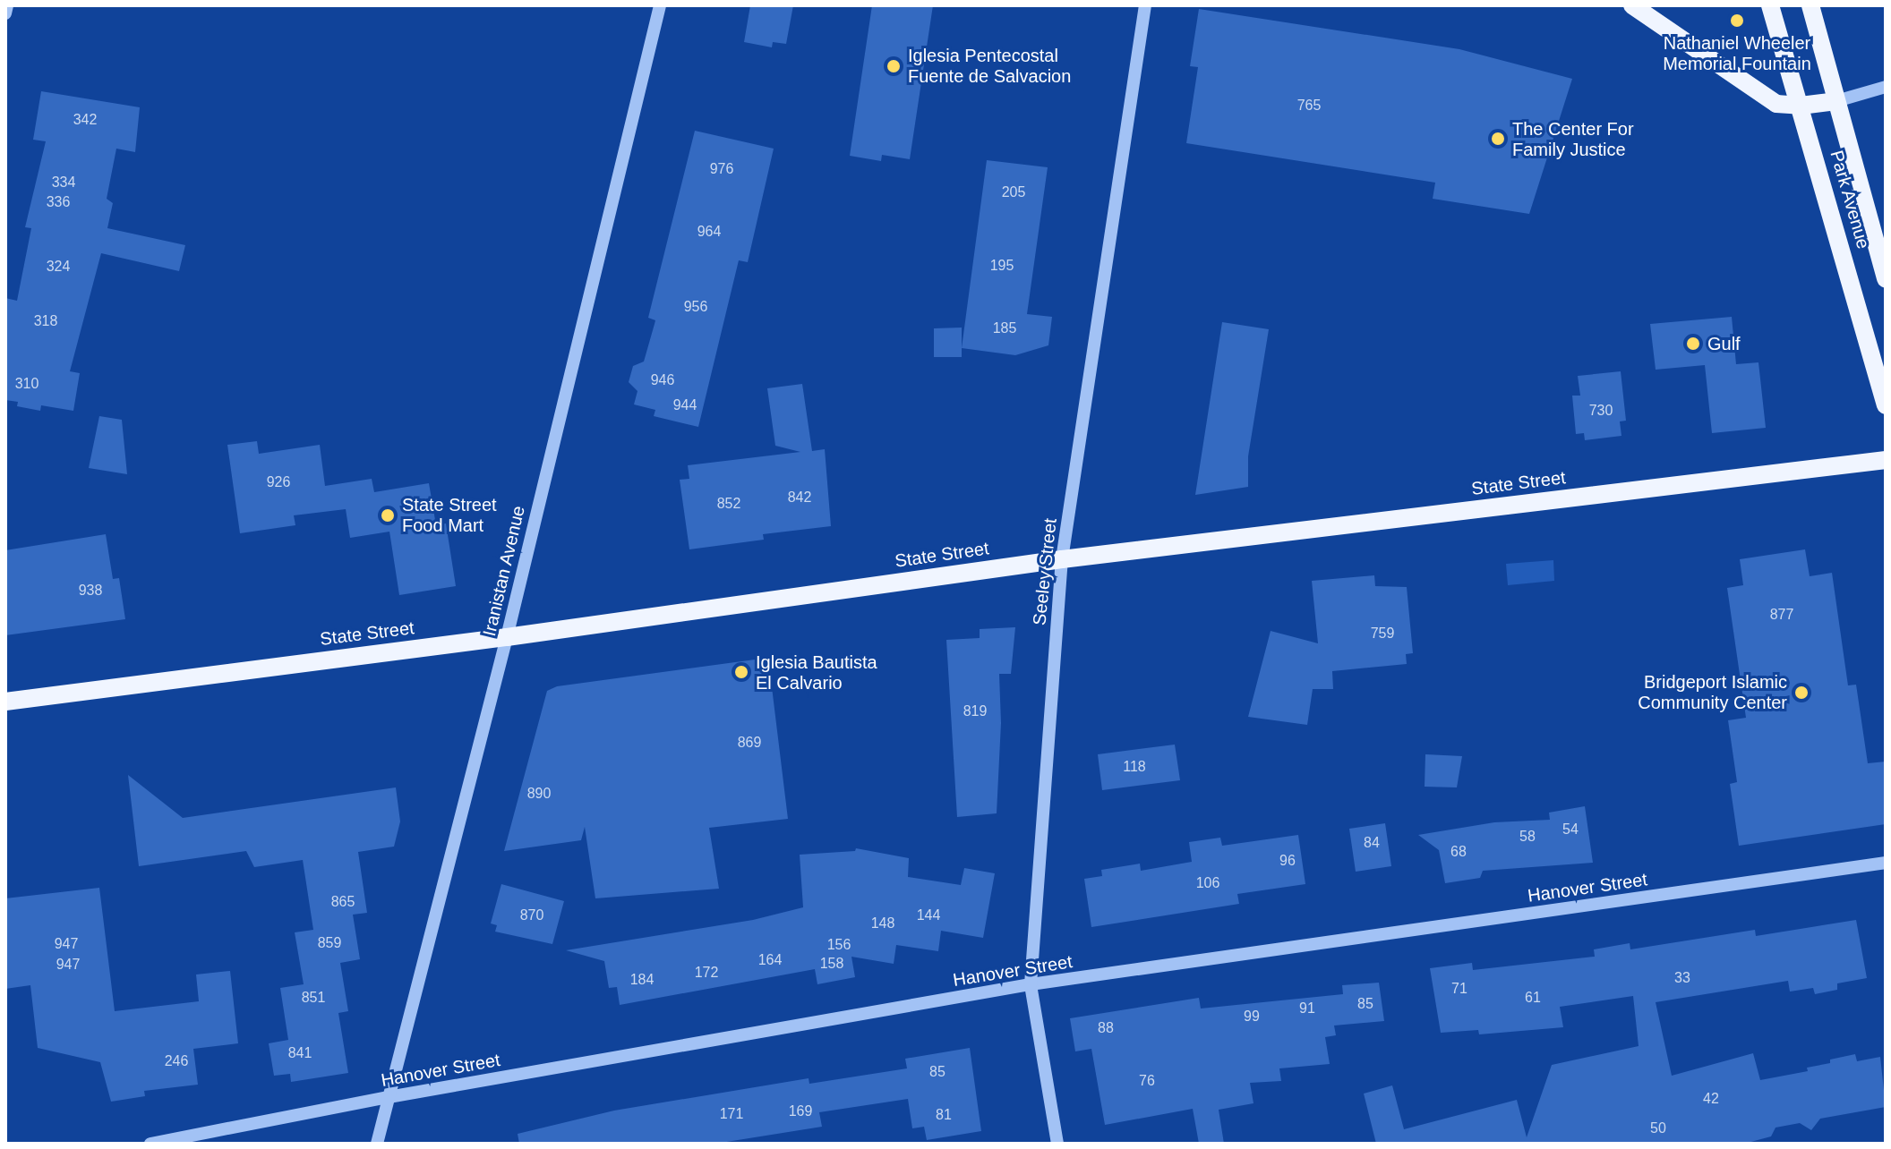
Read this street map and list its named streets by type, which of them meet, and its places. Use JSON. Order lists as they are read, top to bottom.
{
  "streets": {
    "main road": ["Park Avenue", "State Street"],
    "street": ["Iranistan Avenue", "Seeley Street", "Hanover Street"]
  },
  "crossings": [
    ["State Street", "Iranistan Avenue"],
    ["State Street", "Seeley Street"],
    ["Iranistan Avenue", "Hanover Street"],
    ["Seeley Street", "Hanover Street"]
  ],
  "places": [
    "Nathaniel Wheeler Memorial Fountain",
    "Iglesia Pentecostal Fuente de Salvacion",
    "The Center For Family Justice",
    "Gulf",
    "State Street Food Mart",
    "Iglesia Bautista El Calvario",
    "Bridgeport Islamic Community Center"
  ],
  "house_numbers": [
    "765",
    "342",
    "976",
    "334",
    "205",
    "336",
    "964",
    "195",
    "324",
    "956",
    "318",
    "185",
    "946",
    "310",
    "944",
    "730",
    "926",
    "842",
    "852",
    "938",
    "877",
    "759",
    "819",
    "869",
    "118",
    "890",
    "54",
    "58",
    "84",
    "68",
    "96",
    "106",
    "865",
    "870",
    "144",
    "148",
    "859",
    "947",
    "156",
    "164",
    "158",
    "947",
    "172",
    "33",
    "184",
    "71",
    "851",
    "61",
    "85",
    "91",
    "99",
    "88",
    "841",
    "246",
    "85",
    "76",
    "42",
    "169",
    "171",
    "81",
    "50"
  ]
}
